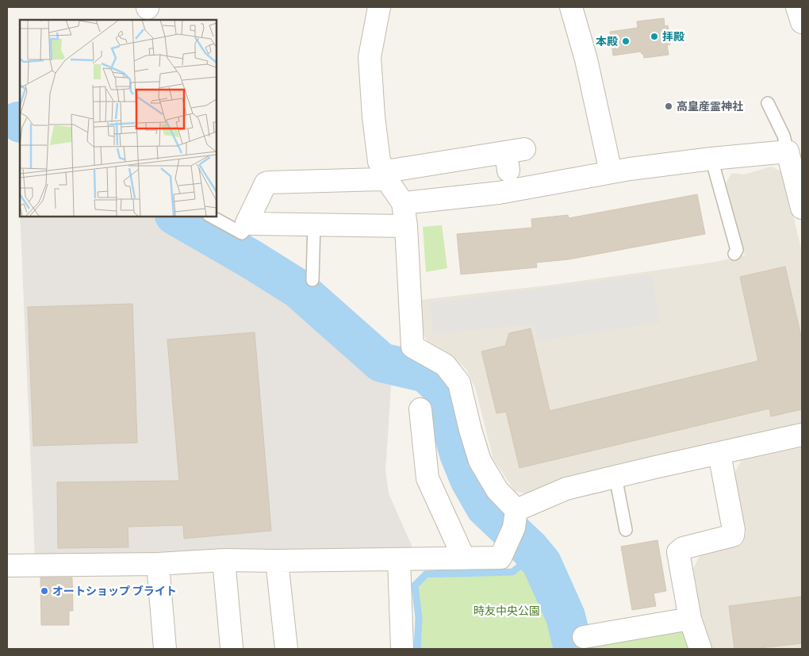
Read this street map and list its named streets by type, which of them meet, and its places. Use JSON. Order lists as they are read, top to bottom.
{
  "parks": ["時友中央公園"],
  "places": [
    "拝殿",
    "本殿",
    "高皇産霊神社",
    "オートショップ ブライト"
  ]
}
